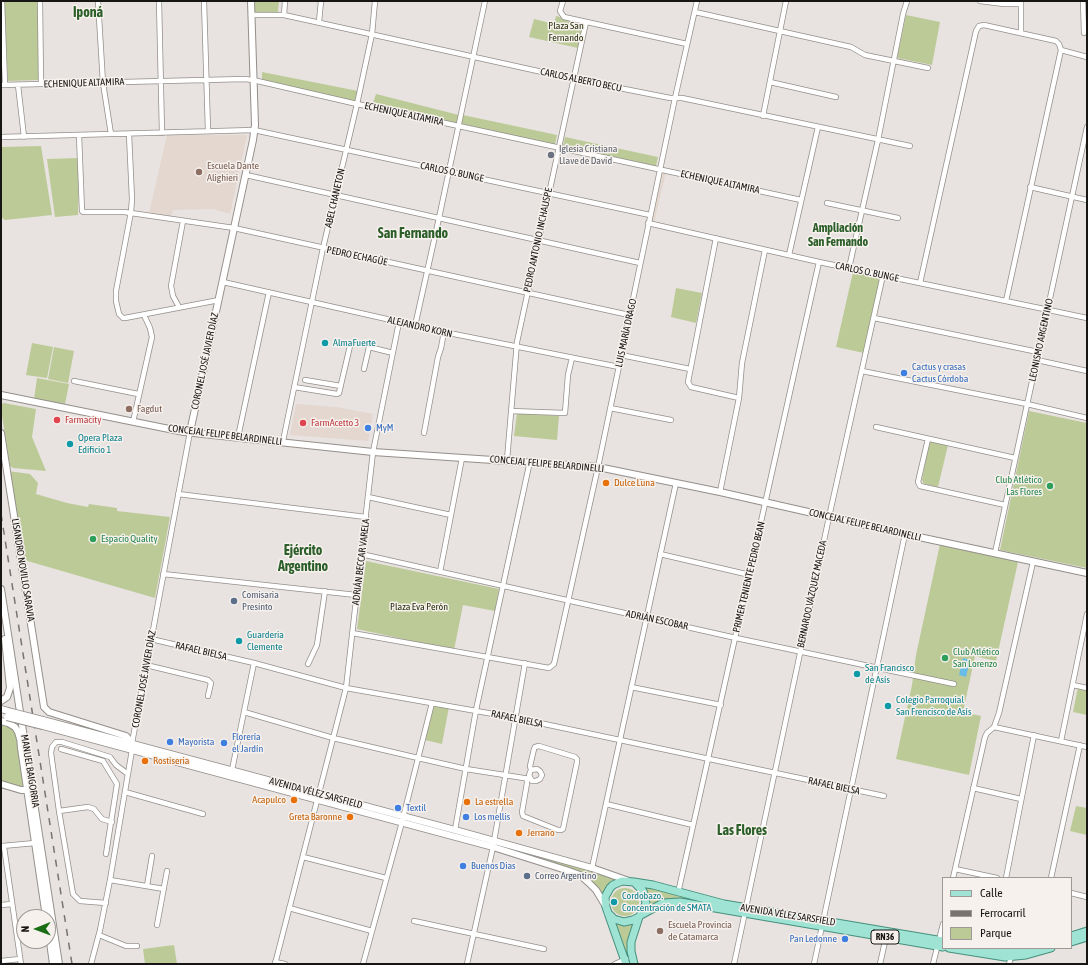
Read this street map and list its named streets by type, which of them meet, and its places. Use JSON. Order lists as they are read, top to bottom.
{
  "streets": {
    "main road": [
      "CORONEL JOSÉ JAVIER DÍAZ",
      "CONCEJAL FELIPE BELARDINELLI",
      "LISANDRO NOVILLO SARAVIA",
      "MANUEL BAIGORRIA",
      "AVENIDA VÉLEZ SARSFIELD",
      "RN36"
    ],
    "street": [
      "CARLOS ALBERTO BECU",
      "ECHENIQUE ALTAMIRA",
      "CARLOS O. BUNGE",
      "ABEL CHANETON",
      "PEDRO ANTONIO INCHAUSPE",
      "PEDRO ECHAGÜE",
      "ALEJANDRO KORN",
      "LUIS MARÍA DRAGO",
      "LEONISMO ARGENTINO",
      "ADRIÁN BECCAR VARELA",
      "PRIMER TENIENTE PEDRO BEAN",
      "BERNARDO VÁZQUEZ MACEDA",
      "ADRIÁN ESCOBAR",
      "RAFAEL BIELSA"
    ]
  },
  "crossings": [
    ["CARLOS ALBERTO BECU", "ABEL CHANETON"],
    ["CARLOS ALBERTO BECU", "PEDRO ANTONIO INCHAUSPE"],
    ["CARLOS ALBERTO BECU", "LUIS MARÍA DRAGO"],
    ["CARLOS ALBERTO BECU", "CORONEL JOSÉ JAVIER DÍAZ"],
    ["ECHENIQUE ALTAMIRA", "ABEL CHANETON"],
    ["ECHENIQUE ALTAMIRA", "PEDRO ANTONIO INCHAUSPE"],
    ["ECHENIQUE ALTAMIRA", "LUIS MARÍA DRAGO"],
    ["ECHENIQUE ALTAMIRA", "CORONEL JOSÉ JAVIER DÍAZ"],
    ["CARLOS O. BUNGE", "ABEL CHANETON"],
    ["CARLOS O. BUNGE", "PEDRO ANTONIO INCHAUSPE"],
    ["CARLOS O. BUNGE", "PEDRO ECHAGÜE"],
    ["CARLOS O. BUNGE", "LUIS MARÍA DRAGO"],
    ["CARLOS O. BUNGE", "LEONISMO ARGENTINO"],
    ["CARLOS O. BUNGE", "CORONEL JOSÉ JAVIER DÍAZ"],
    ["CARLOS O. BUNGE", "PRIMER TENIENTE PEDRO BEAN"],
    ["CARLOS O. BUNGE", "BERNARDO VÁZQUEZ MACEDA"],
    ["ABEL CHANETON", "PEDRO ECHAGÜE"],
    ["ABEL CHANETON", "ALEJANDRO KORN"],
    ["ABEL CHANETON", "CONCEJAL FELIPE BELARDINELLI"],
    ["PEDRO ANTONIO INCHAUSPE", "PEDRO ECHAGÜE"],
    ["PEDRO ANTONIO INCHAUSPE", "ALEJANDRO KORN"],
    ["PEDRO ANTONIO INCHAUSPE", "CONCEJAL FELIPE BELARDINELLI"],
    ["PEDRO ECHAGÜE", "LUIS MARÍA DRAGO"],
    ["PEDRO ECHAGÜE", "CORONEL JOSÉ JAVIER DÍAZ"],
    ["ALEJANDRO KORN", "LUIS MARÍA DRAGO"],
    ["ALEJANDRO KORN", "CORONEL JOSÉ JAVIER DÍAZ"],
    ["ALEJANDRO KORN", "ADRIÁN BECCAR VARELA"],
    ["LUIS MARÍA DRAGO", "CONCEJAL FELIPE BELARDINELLI"],
    ["LUIS MARÍA DRAGO", "ADRIÁN ESCOBAR"],
    ["LEONISMO ARGENTINO", "CONCEJAL FELIPE BELARDINELLI"],
    ["CORONEL JOSÉ JAVIER DÍAZ", "CONCEJAL FELIPE BELARDINELLI"],
    ["CORONEL JOSÉ JAVIER DÍAZ", "LISANDRO NOVILLO SARAVIA"],
    ["CORONEL JOSÉ JAVIER DÍAZ", "RAFAEL BIELSA"],
    ["CORONEL JOSÉ JAVIER DÍAZ", "AVENIDA VÉLEZ SARSFIELD"],
    ["CONCEJAL FELIPE BELARDINELLI", "ADRIÁN BECCAR VARELA"],
    ["CONCEJAL FELIPE BELARDINELLI", "PRIMER TENIENTE PEDRO BEAN"],
    ["CONCEJAL FELIPE BELARDINELLI", "BERNARDO VÁZQUEZ MACEDA"],
    ["ADRIÁN BECCAR VARELA", "ADRIÁN ESCOBAR"],
    ["ADRIÁN BECCAR VARELA", "RAFAEL BIELSA"],
    ["ADRIÁN BECCAR VARELA", "AVENIDA VÉLEZ SARSFIELD"],
    ["LISANDRO NOVILLO SARAVIA", "AVENIDA VÉLEZ SARSFIELD"],
    ["PRIMER TENIENTE PEDRO BEAN", "ADRIÁN ESCOBAR"],
    ["PRIMER TENIENTE PEDRO BEAN", "RAFAEL BIELSA"],
    ["PRIMER TENIENTE PEDRO BEAN", "AVENIDA VÉLEZ SARSFIELD"],
    ["BERNARDO VÁZQUEZ MACEDA", "ADRIÁN ESCOBAR"],
    ["BERNARDO VÁZQUEZ MACEDA", "RAFAEL BIELSA"],
    ["BERNARDO VÁZQUEZ MACEDA", "AVENIDA VÉLEZ SARSFIELD"],
    ["AVENIDA VÉLEZ SARSFIELD", "RN36"]
  ],
  "districts": [
    "Iponá",
    "Ampliación San Fernando",
    "San Fernando",
    "Ejército Argentino",
    "Las Flores"
  ],
  "parks": ["Plaza San Fernando", "Plaza Eva Perón"],
  "places": [
    "Iglesia Cristiana Llave de David",
    "Escuela Dante Alighieri",
    "AlmaFuerte",
    "Cactus y crasas Cactus Córdoba",
    "Fagdut",
    "Farmacity",
    "FarmAcetto 3",
    "MyM",
    "Opera Plaza Edificio 1",
    "Dulce Luna",
    "Club Atlético Las Flores",
    "Espacio Quality",
    "Comisaria Presinto",
    "Guarderia Clemente",
    "Club Atlético San Lorenzo",
    "San Francisco de Asís",
    "Colegio Parroquial San Frencisco de Asís",
    "Mayorista",
    "Florería el Jardín",
    "Rostiseria",
    "Acapulco",
    "La estrella",
    "Textil",
    "Greta Baronne",
    "Los mellis",
    "Jerrano",
    "Buenos Dias",
    "Correo Argentino",
    "Cordobazo. Concentración de SMATA",
    "Escuela Provincia de Catamarca",
    "Pan Ledonne"
  ],
  "legend": ["Calle", "Ferrocarril", "Parque"],
  "north": "left"
}
